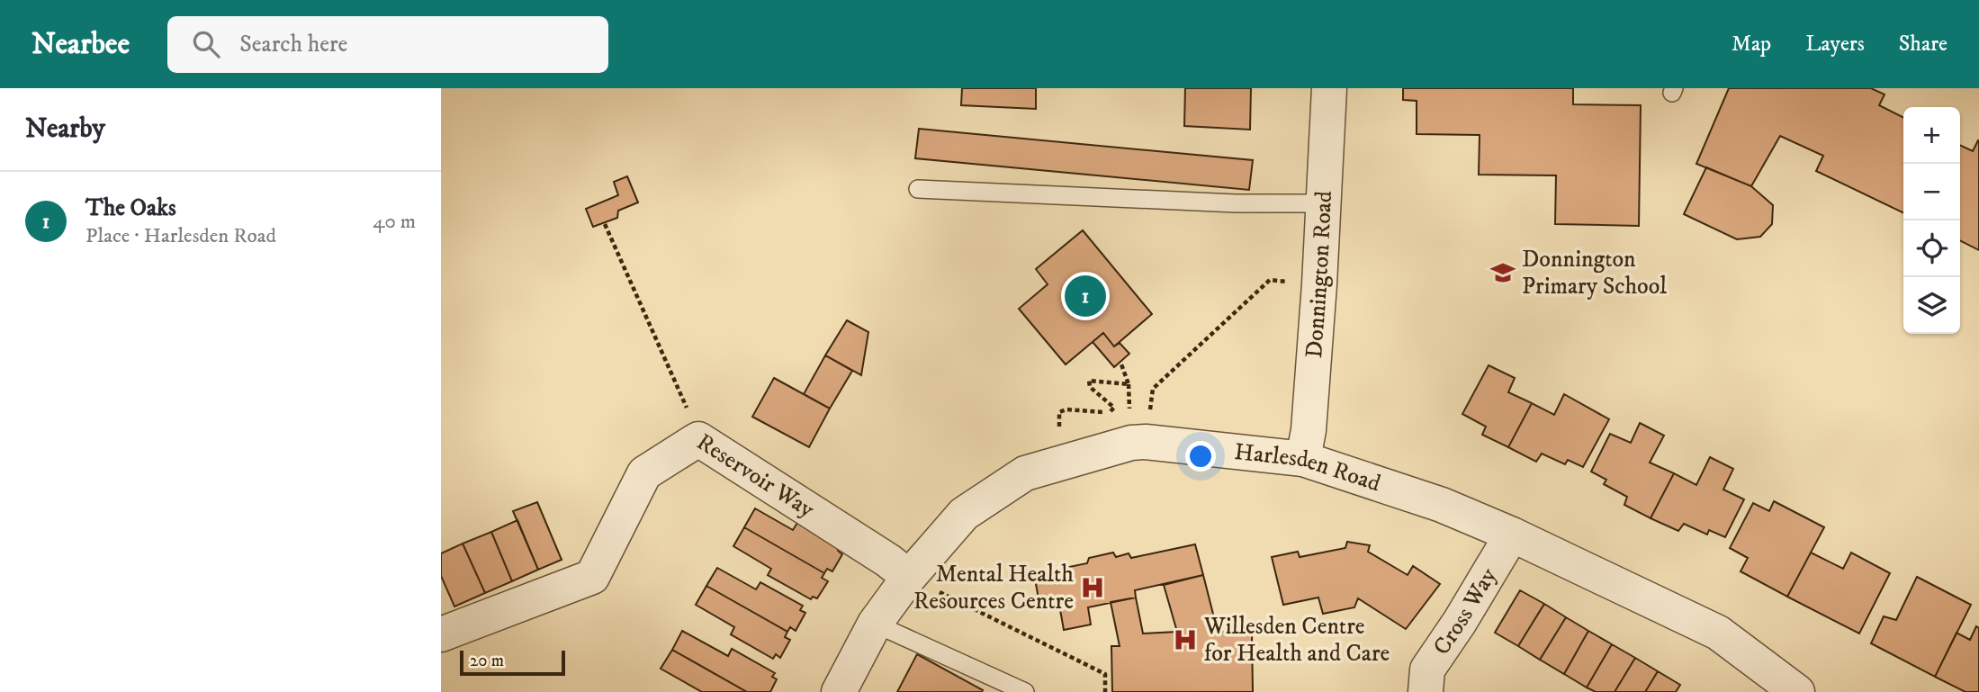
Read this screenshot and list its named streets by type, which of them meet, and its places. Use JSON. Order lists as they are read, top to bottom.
{
  "streets": {
    "street": [
      "Donnington Road",
      "Harlesden Road",
      "Reservoir Way",
      "Cross Way"
    ]
  },
  "crossings": [
    ["Donnington Road", "Harlesden Road"],
    ["Harlesden Road", "Reservoir Way"],
    ["Harlesden Road", "Cross Way"]
  ],
  "places": {
    "school or university": ["Donnington Primary School"],
    "hospital": ["Mental Health Resources Centre", "Willesden Centre for Health and Care"]
  },
  "scale_bar": "20 m",
  "page": {
    "header": "Nearbee",
    "search": "Search here",
    "nav": ["Map", "Layers", "Share"],
    "heading": "Nearby",
    "map_buttons": ["+", "−"],
    "list": [
      {
        "mark": "1",
        "name": "The Oaks",
        "note": "Place · Harlesden Road",
        "value": "40 m"
      }
    ],
    "pins": "1",
    "scale": "20 m"
  }
}
